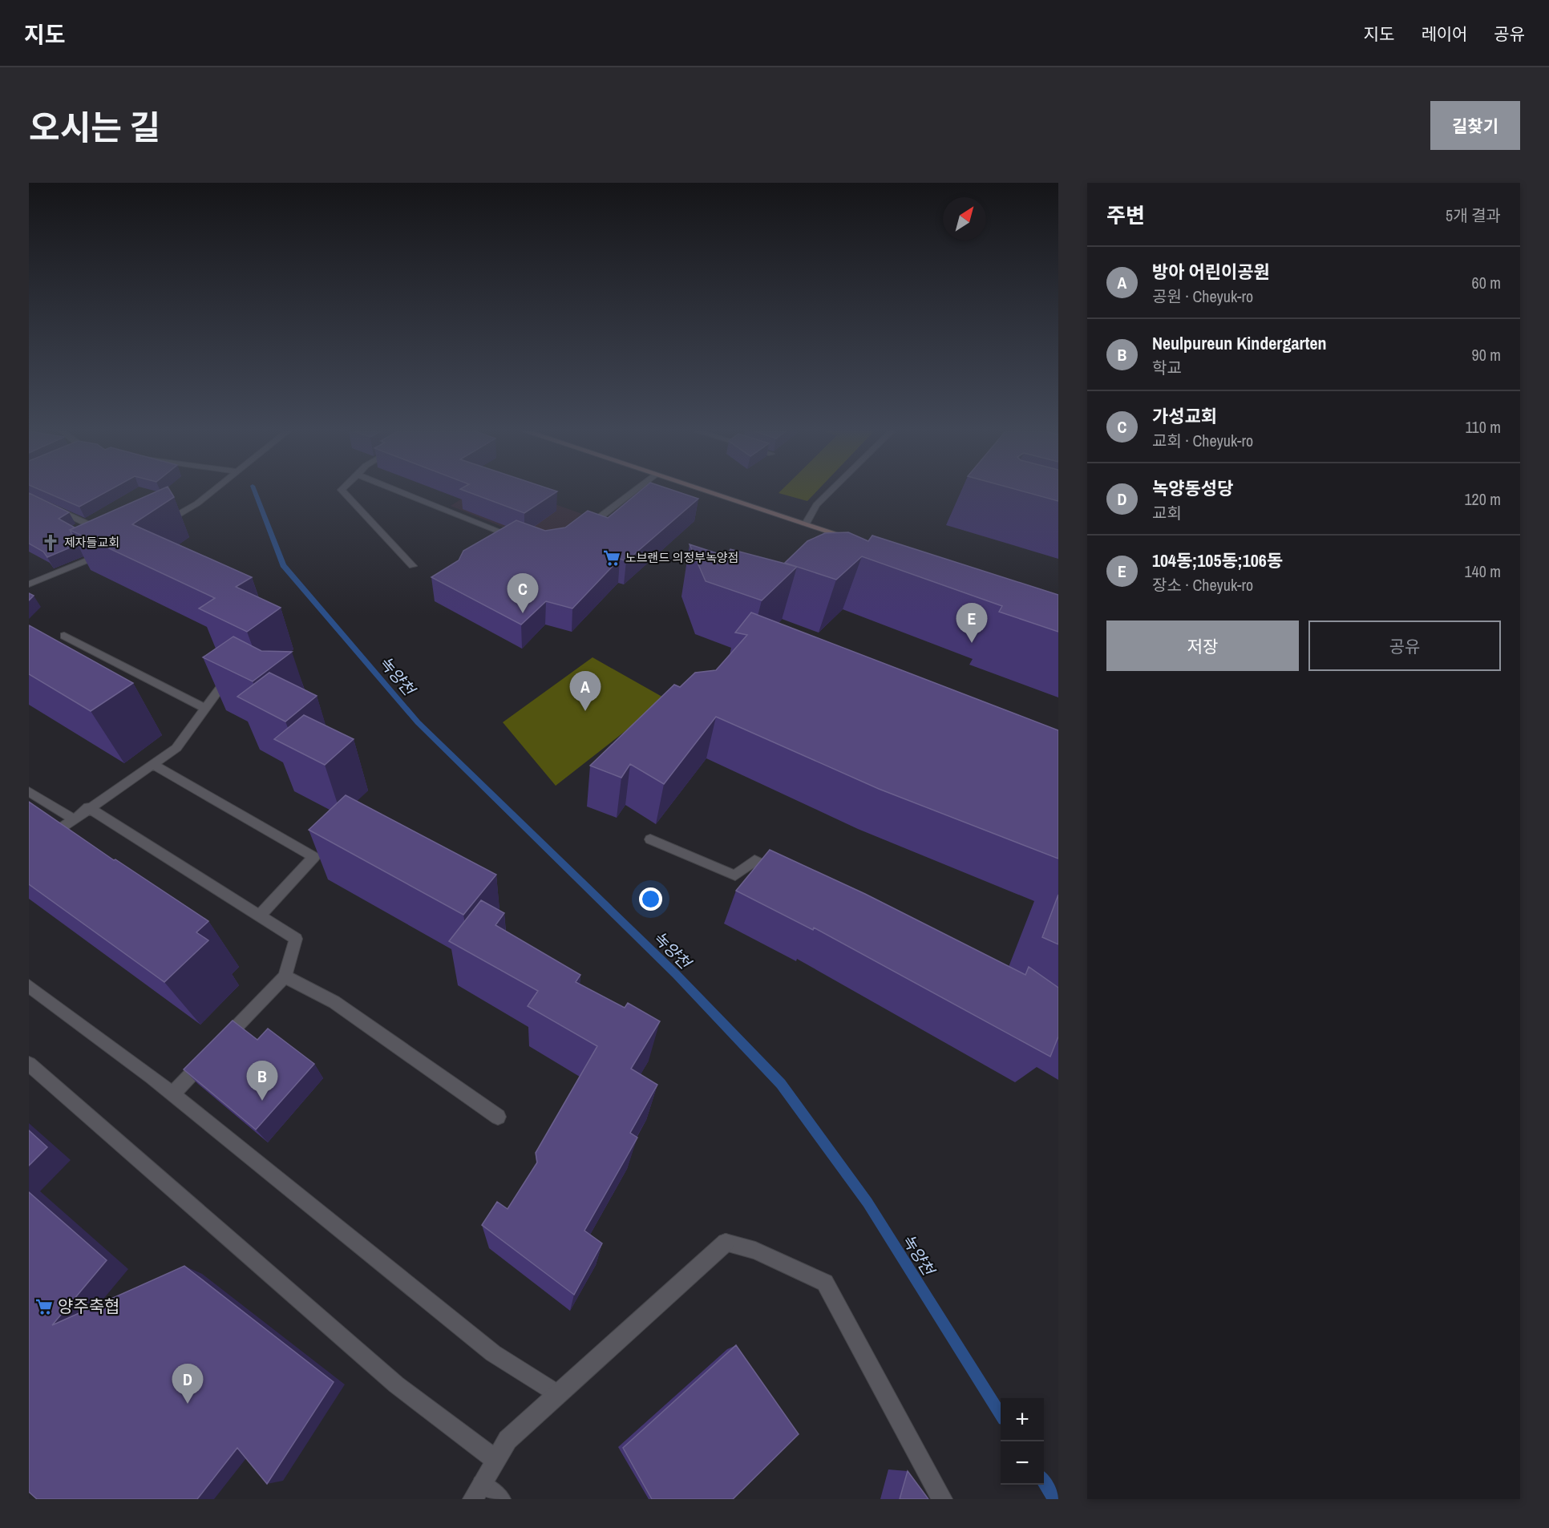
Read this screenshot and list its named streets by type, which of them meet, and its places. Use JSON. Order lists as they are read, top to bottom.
{
  "water": ["녹양천"],
  "places": {
    "church": ["제자들교회"],
    "supermarket": ["노브랜드 의정부녹양점", "양주축협"]
  },
  "north": "top right",
  "page": {
    "header": "지도",
    "nav": ["지도", "레이어", "공유"],
    "title": "오시는 길",
    "buttons": [
      "길찾기",
      ["저장", "공유"]
    ],
    "heading": ["주변", "5개 결과"],
    "list": [
      {
        "mark": "A",
        "name": "방아 어린이공원",
        "note": "공원 · Cheyuk-ro",
        "value": "60 m"
      },
      {
        "mark": "B",
        "name": "Neulpureun Kindergarten",
        "note": "학교",
        "value": "90 m"
      },
      {
        "mark": "C",
        "name": "가성교회",
        "note": "교회 · Cheyuk-ro",
        "value": "110 m"
      },
      {
        "mark": "D",
        "name": "녹양동성당",
        "note": "교회",
        "value": "120 m"
      },
      {
        "mark": "E",
        "name": "104동;105동;106동",
        "note": "장소 · Cheyuk-ro",
        "value": "140 m"
      }
    ],
    "pins": [
      "C",
      "E",
      "A",
      "B",
      "D"
    ],
    "map_buttons": ["+", "−"]
  }
}
